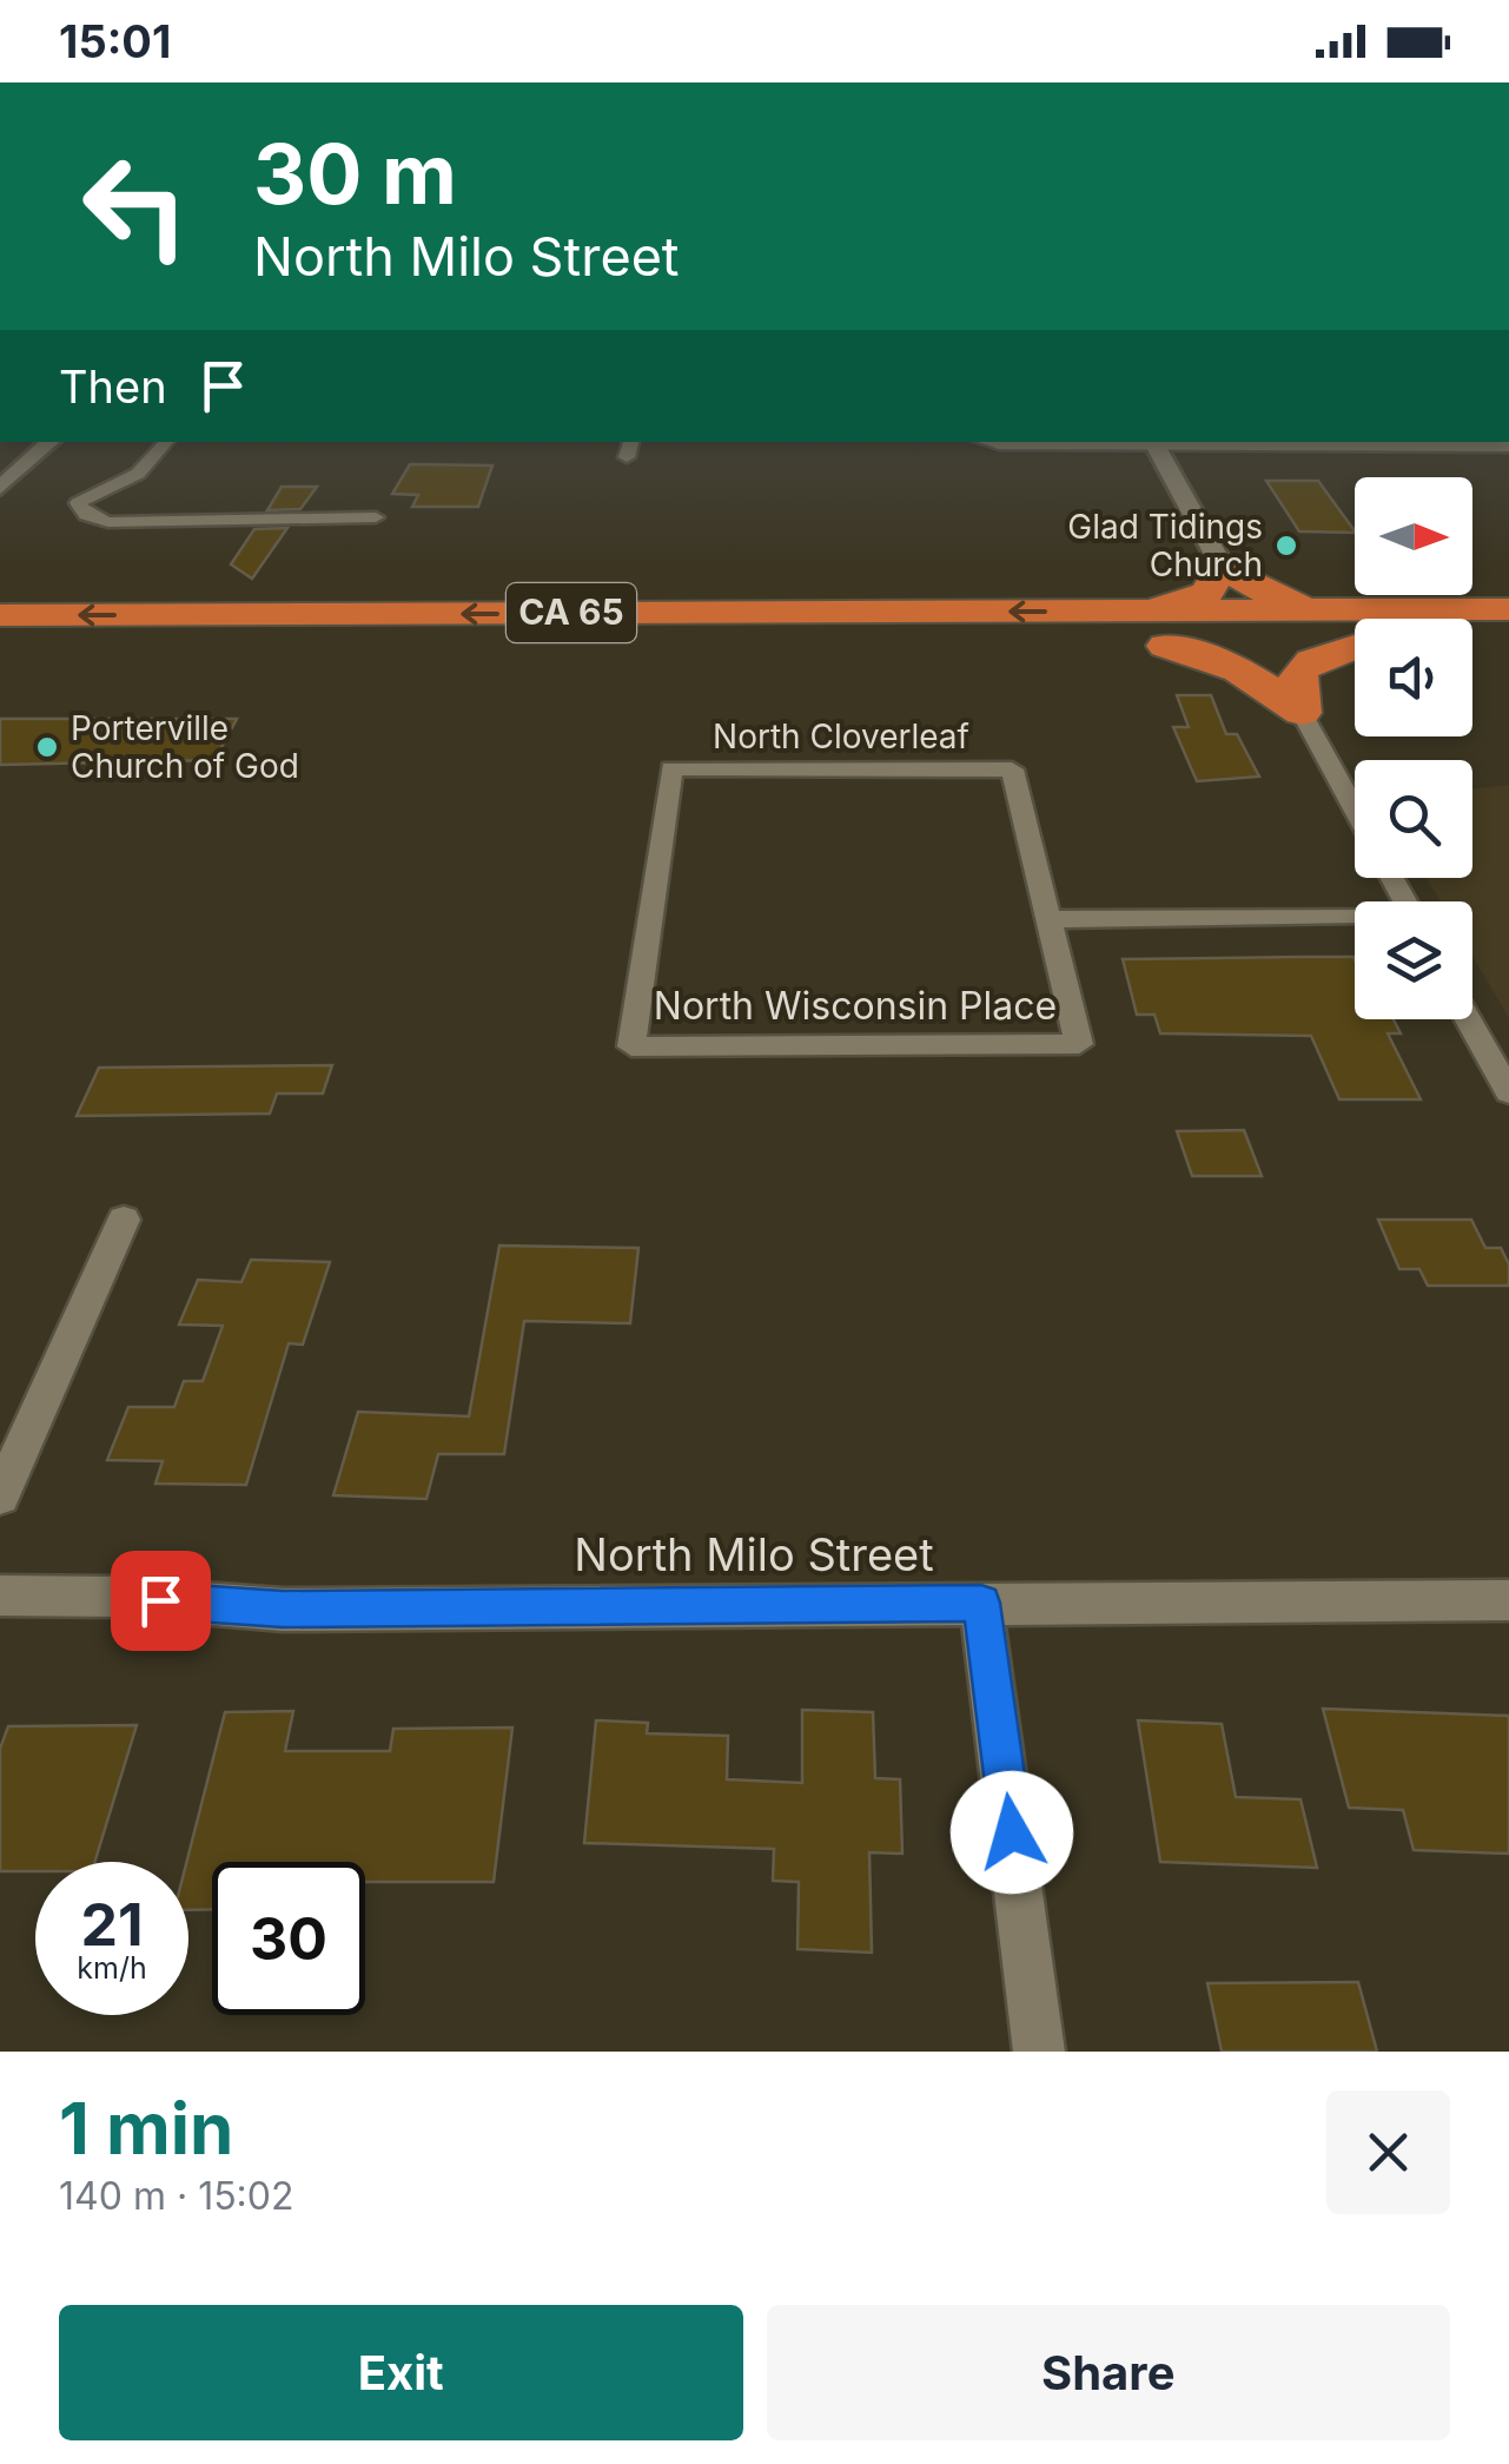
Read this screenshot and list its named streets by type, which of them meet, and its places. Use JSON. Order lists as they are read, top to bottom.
{
  "streets": {
    "highway": ["CA 65"],
    "street": ["North Cloverleaf", "North Wisconsin Place", "North Milo Street"]
  },
  "crossings": [
    ["North Cloverleaf", "North Wisconsin Place"]
  ],
  "places": ["Glad Tidings Church", "Porterville Church of God"],
  "north": "right",
  "page": {
    "status": "15:01",
    "turn": ["30 m", "North Milo Street"],
    "then": "Then",
    "speed": "21 km/h",
    "limit": "30",
    "heading": ["1 min", "140 m · 15:02"],
    "buttons": ["Exit", "Share"]
  }
}
